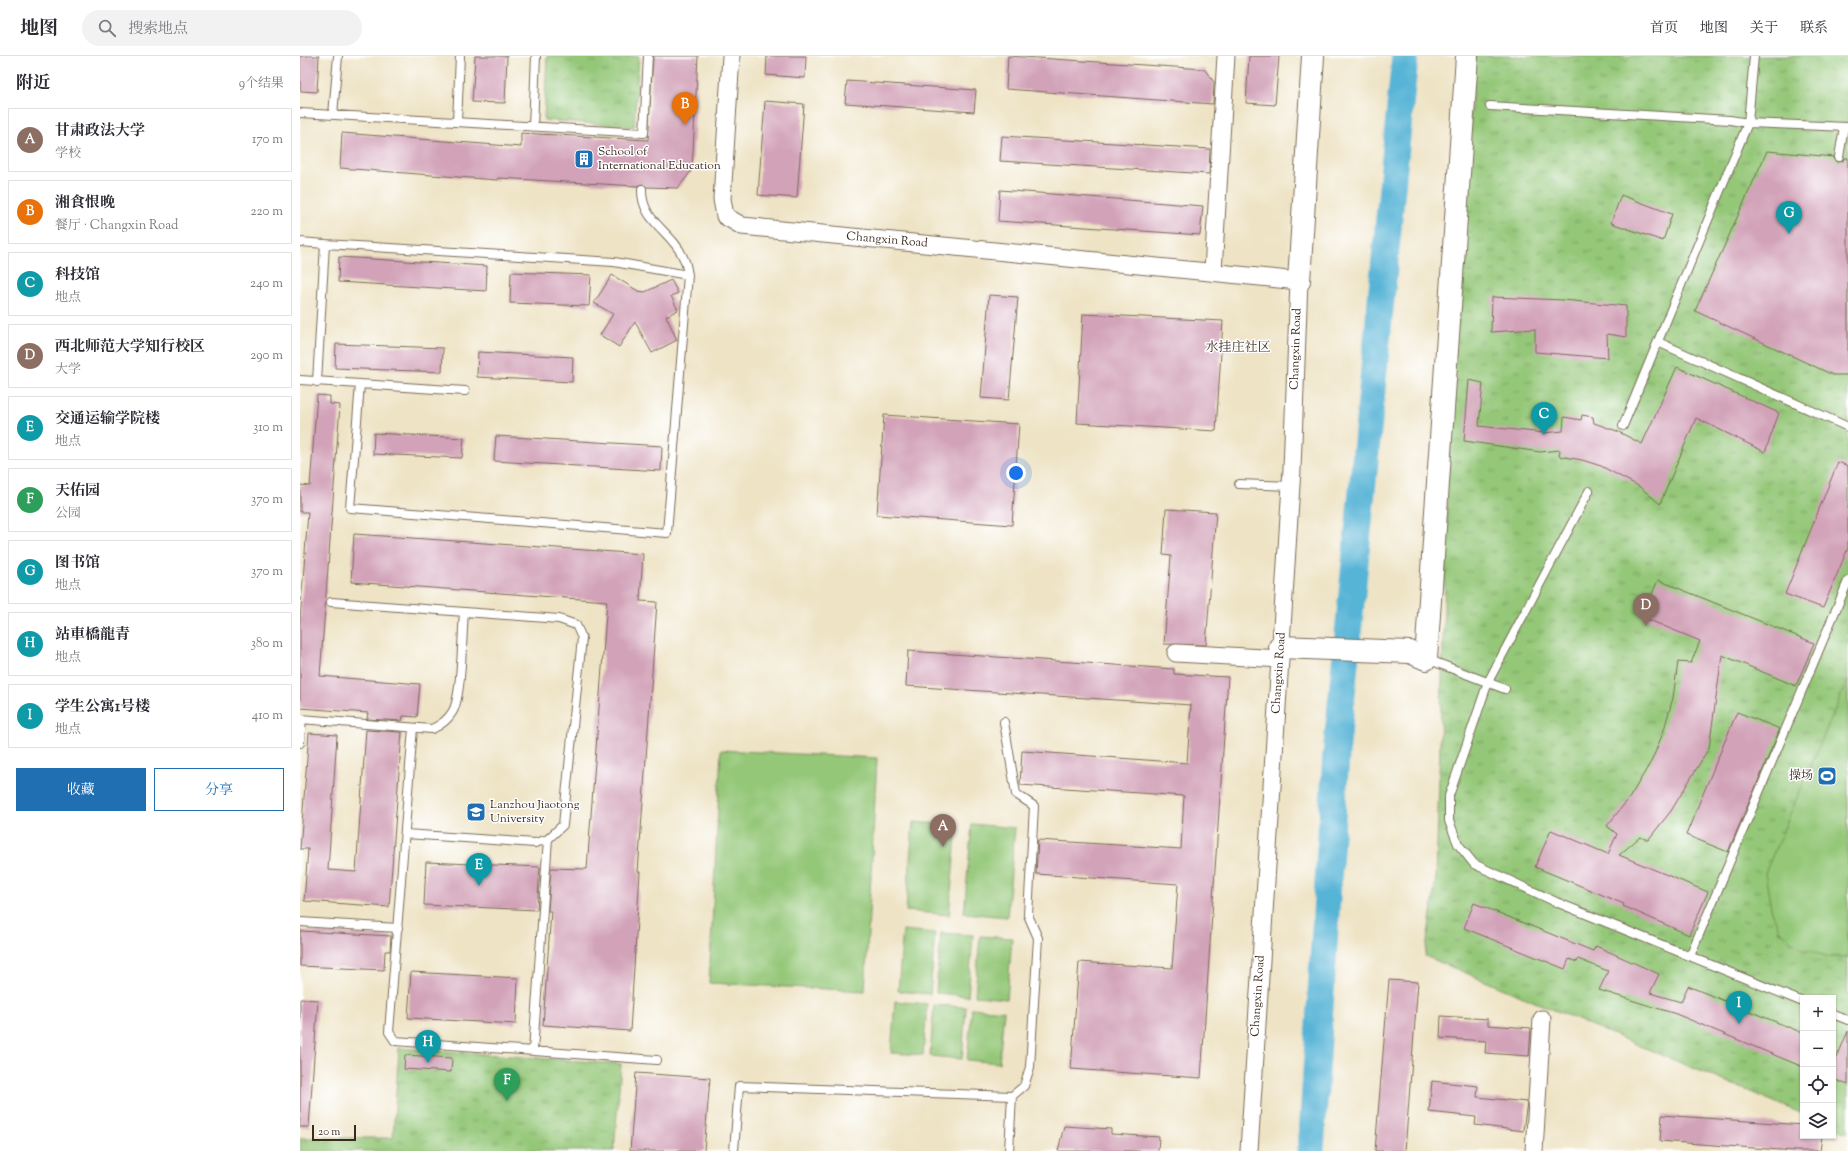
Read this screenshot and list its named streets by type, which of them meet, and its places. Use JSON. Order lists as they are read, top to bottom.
{
  "streets": {
    "street": ["Changxin Road"]
  },
  "districts": ["水挂庄社区"],
  "places": {
    "building": ["School of International Education"],
    "sports": ["操场"],
    "school or university": ["Lanzhou Jiaotong University"]
  },
  "scale_bar": "20 m",
  "page": {
    "header": "地图",
    "search": "搜索地点",
    "nav": [
      "首页",
      "地图",
      "关于",
      "联系"
    ],
    "heading": ["附近", "9个结果"],
    "pins": [
      "B",
      "G",
      "C",
      "D",
      "A",
      "E",
      "I",
      "H",
      "F"
    ],
    "list": [
      {
        "mark": "A",
        "name": "甘肃政法大学",
        "note": "学校",
        "value": "170 m"
      },
      {
        "mark": "B",
        "name": "湘食恨晚",
        "note": "餐厅 · Changxin Road",
        "value": "220 m"
      },
      {
        "mark": "C",
        "name": "科技馆",
        "note": "地点",
        "value": "240 m"
      },
      {
        "mark": "D",
        "name": "西北师范大学知行校区",
        "note": "大学",
        "value": "290 m"
      },
      {
        "mark": "E",
        "name": "交通运输学院楼",
        "note": "地点",
        "value": "310 m"
      },
      {
        "mark": "F",
        "name": "天佑园",
        "note": "公园",
        "value": "370 m"
      },
      {
        "mark": "G",
        "name": "图书馆",
        "note": "地点",
        "value": "370 m"
      },
      {
        "mark": "H",
        "name": "站車橋龍青",
        "note": "地点",
        "value": "380 m"
      },
      {
        "mark": "I",
        "name": "学生公寓1号楼",
        "note": "地点",
        "value": "410 m"
      }
    ],
    "buttons": ["收藏", "分享"],
    "map_buttons": ["+", "−"],
    "scale": "20 m"
  }
}
